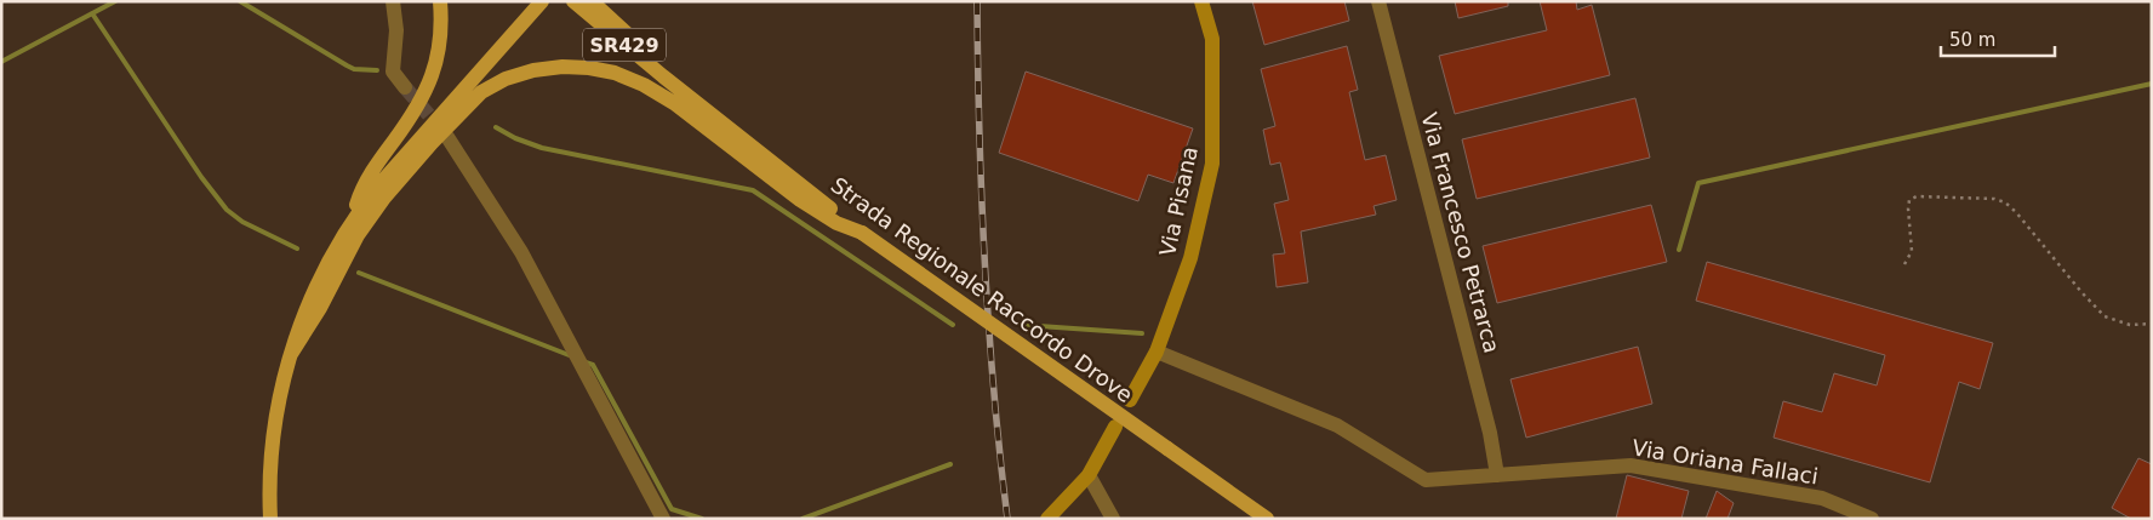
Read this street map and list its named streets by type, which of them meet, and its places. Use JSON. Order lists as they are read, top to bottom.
{
  "streets": {
    "main road": ["SR429", "Strada Regionale Raccordo Drove"],
    "street": ["Via Pisana", "Via Francesco Petrarca", "Via Oriana Fallaci"]
  },
  "crossings": [
    ["SR429", "Strada Regionale Raccordo Drove"],
    ["Via Pisana", "Via Oriana Fallaci"],
    ["Via Francesco Petrarca", "Via Oriana Fallaci"]
  ],
  "scale_bar": "50 m"
}
